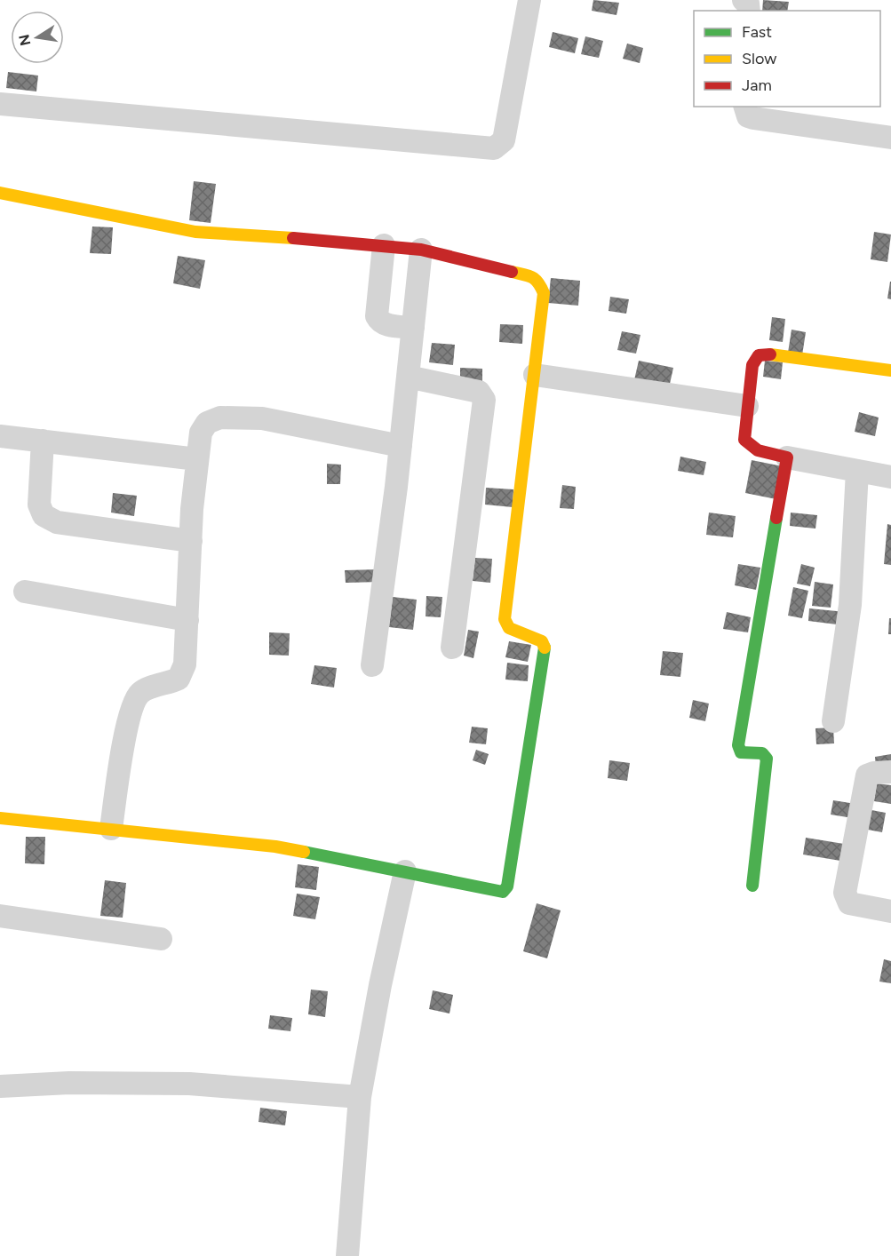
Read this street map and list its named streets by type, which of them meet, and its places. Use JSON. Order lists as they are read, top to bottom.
{
  "legend": ["Fast", "Slow", "Jam"],
  "north": "left"
}
